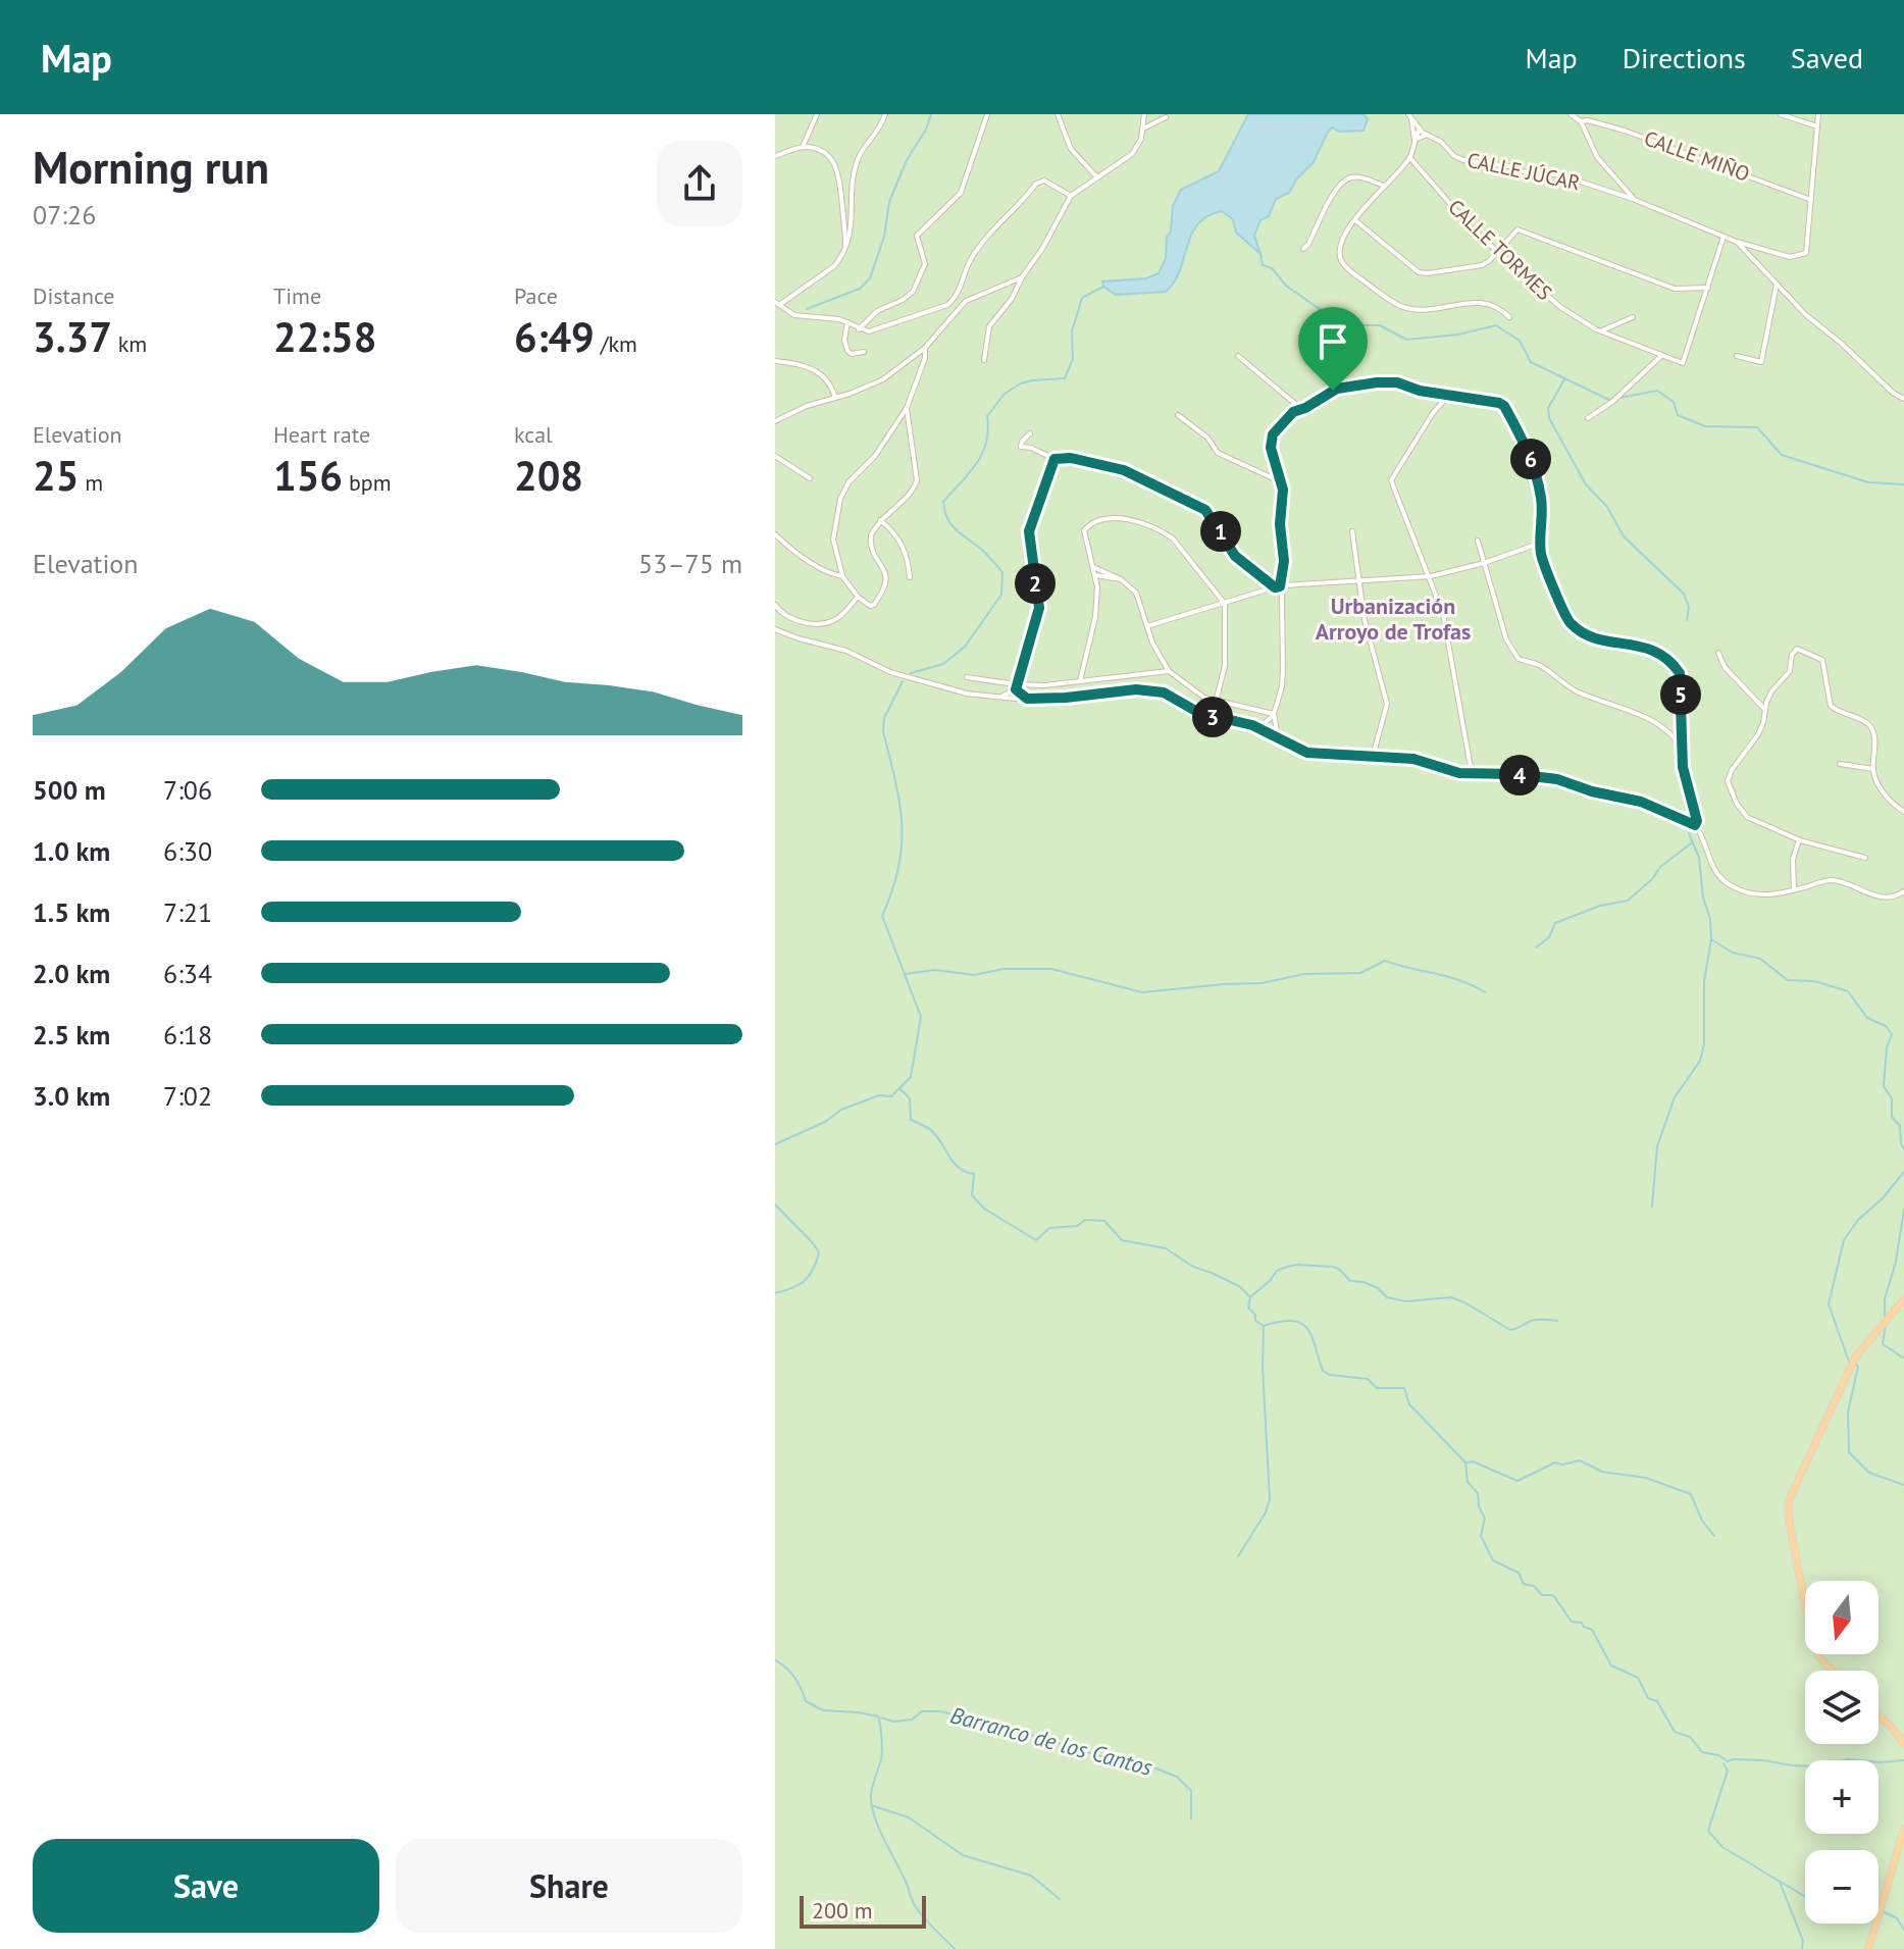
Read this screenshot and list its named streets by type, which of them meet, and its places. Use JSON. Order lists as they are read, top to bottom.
{
  "streets": {
    "street": ["CALLE MIÑO", "CALLE JÚCAR", "CALLE TORMES"]
  },
  "crossings": [
    ["CALLE MIÑO", "CALLE JÚCAR"]
  ],
  "districts": ["Urbanización Arroyo de Trofas"],
  "water": ["Barranco de los Cantos"],
  "scale_bar": "200 m",
  "north": "bottom",
  "page": {
    "header": "Map",
    "nav": ["Map", "Directions", "Saved"],
    "heading": ["Morning run", "07:26"],
    "stats": [
      ["Distance", "3.37 km"],
      ["Time", "22:58"],
      ["Pace", "6:49 /km"],
      ["Elevation", "25 m"],
      ["Heart rate", "156 bpm"],
      ["kcal", "208"]
    ],
    "pins": [
      "6",
      "1",
      "2",
      "5",
      "3",
      "4"
    ],
    "chart": ["Elevation", "53–75 m"],
    "list": [
      {
        "name": "500 m",
        "note": "7:06"
      },
      {
        "name": "1.0 km",
        "note": "6:30"
      },
      {
        "name": "1.5 km",
        "note": "7:21"
      },
      {
        "name": "2.0 km",
        "note": "6:34"
      },
      {
        "name": "2.5 km",
        "note": "6:18"
      },
      {
        "name": "3.0 km",
        "note": "7:02"
      }
    ],
    "map_buttons": ["+", "−"],
    "buttons": ["Save", "Share"],
    "scale": "200 m"
  }
}
